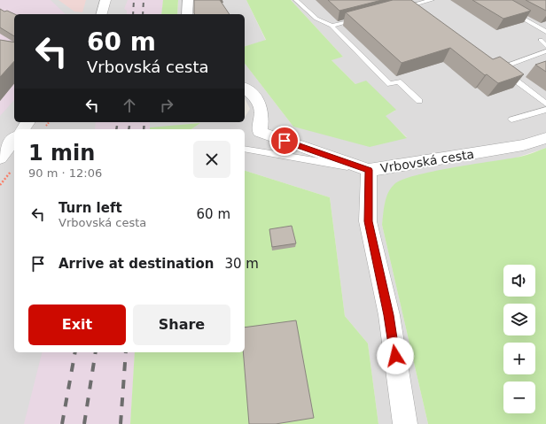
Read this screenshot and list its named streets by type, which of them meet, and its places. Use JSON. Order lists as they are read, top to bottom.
{
  "streets": {
    "street": ["Vrbovská cesta"]
  },
  "page": {
    "turn": ["60 m", "Vrbovská cesta"],
    "heading": ["1 min", "90 m · 12:06"],
    "list": [
      {
        "name": "Turn left",
        "note": "Vrbovská cesta",
        "value": "60 m"
      },
      {
        "name": "Arrive at destination",
        "value": "30 m"
      }
    ],
    "map_buttons": ["+", "−"],
    "buttons": ["Exit", "Share"]
  }
}
